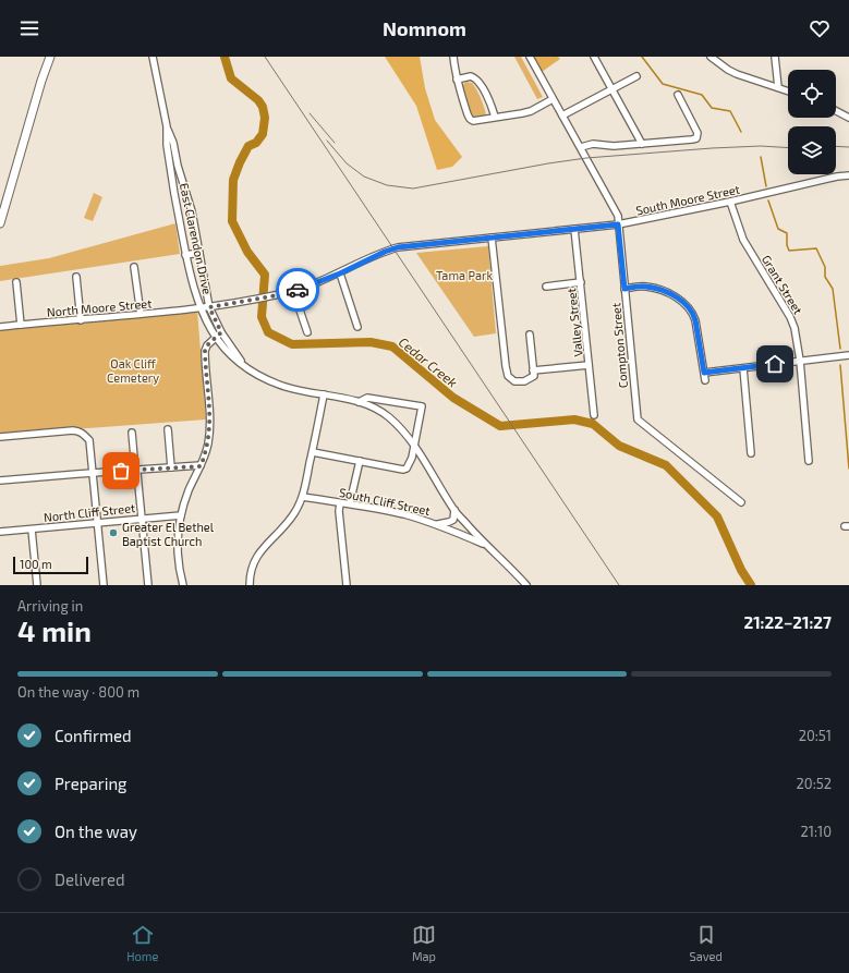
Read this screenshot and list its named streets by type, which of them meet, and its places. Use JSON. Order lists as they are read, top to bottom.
{
  "streets": {
    "street": [
      "South Moore Street",
      "East Clarendon Drive",
      "Grant Street",
      "North Moore Street",
      "Valley Street",
      "Compton Street",
      "South Cliff Street",
      "North Cliff Street"
    ]
  },
  "crossings": [
    ["South Moore Street", "East Clarendon Drive"],
    ["South Moore Street", "Grant Street"],
    ["South Moore Street", "North Moore Street"],
    ["South Moore Street", "Valley Street"],
    ["South Moore Street", "Compton Street"],
    ["East Clarendon Drive", "North Moore Street"],
    ["East Clarendon Drive", "South Cliff Street"]
  ],
  "water": ["Cedar Creek"],
  "parks": ["Tama Park", "Oak Cliff Cemetery"],
  "places": ["Greater El Bethel Baptist Church"],
  "scale_bar": "100 m",
  "page": {
    "header": "Nomnom",
    "scale": "100 m",
    "heading": ["4 min", "Arriving in", "21:22–21:27"],
    "bar": "On the way · 800 m",
    "list": [
      ["Confirmed", "20:51"],
      ["Preparing", "20:52"],
      ["On the way", "21:10"],
      "Delivered"
    ],
    "tabs": ["Home", "Map", "Saved"]
  }
}
